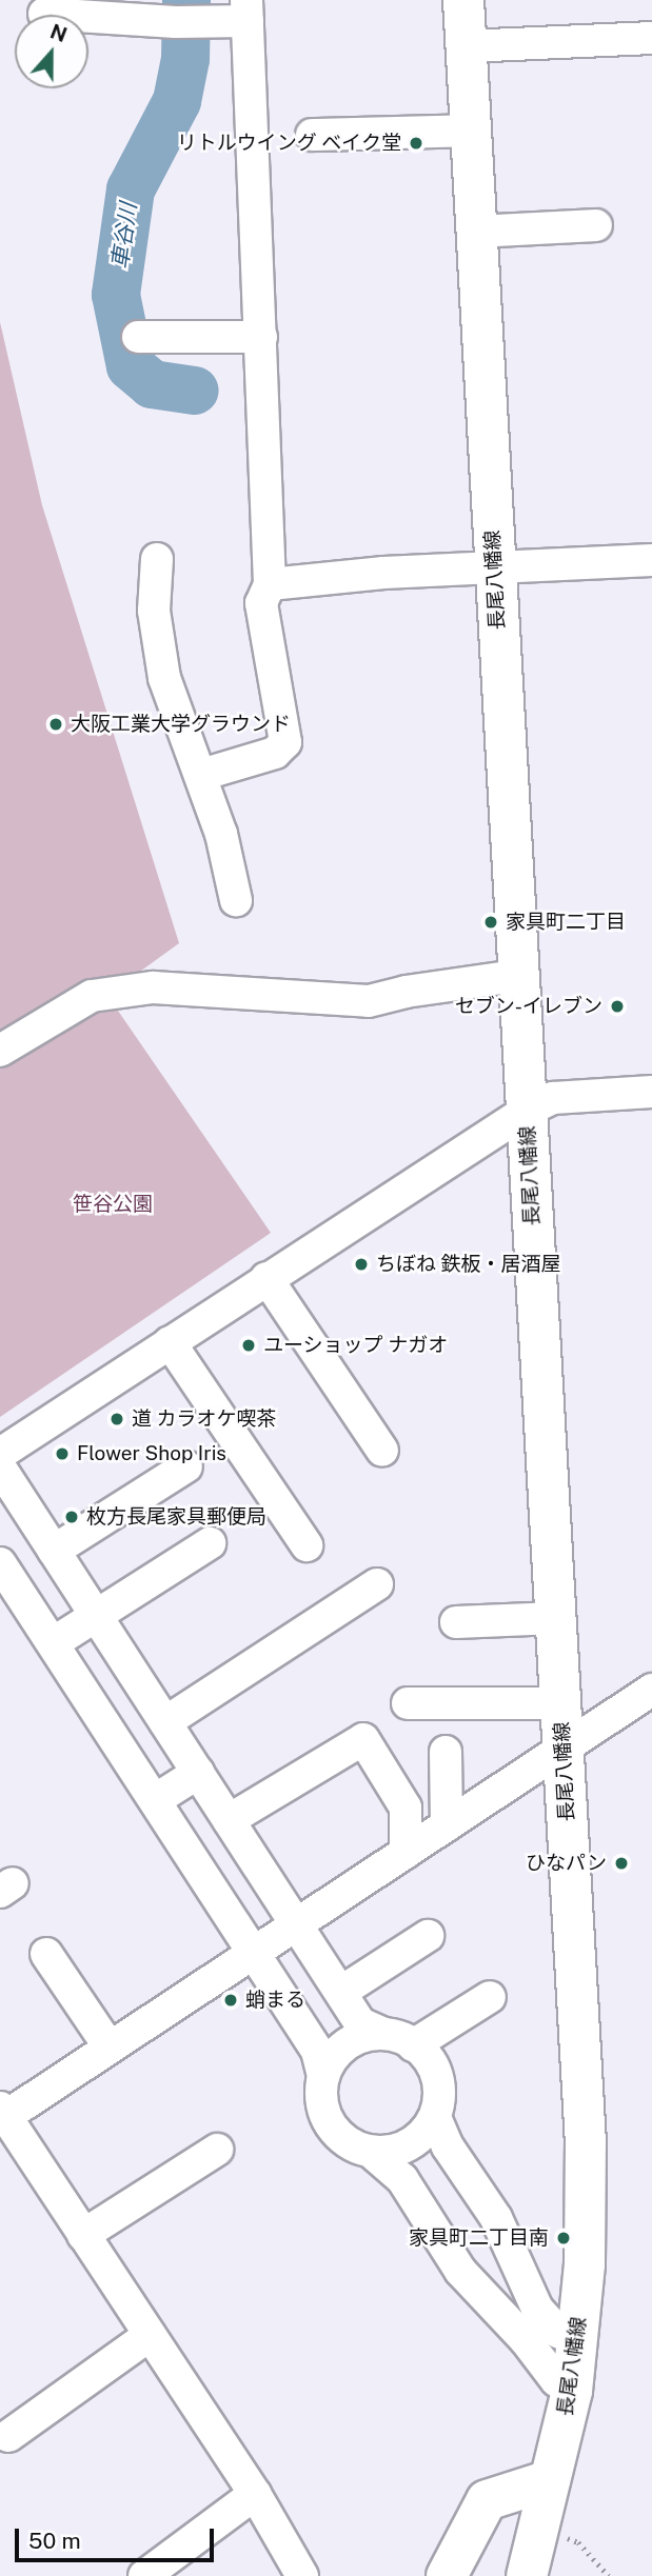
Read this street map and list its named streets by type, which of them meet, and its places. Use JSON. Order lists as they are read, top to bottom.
{
  "streets": {
    "main road": ["長尾八幡線"]
  },
  "water": ["車谷川"],
  "parks": ["笹谷公園"],
  "places": [
    "リトルウイング ベイク堂",
    "大阪工業大学グラウンド",
    "家具町二丁目",
    "セブン-イレブン",
    "ちぼね 鉄板・居酒屋",
    "ユーショップ ナガオ",
    "道 カラオケ喫茶",
    "Flower Shop Iris",
    "枚方長尾家具郵便局",
    "ひなパン",
    "蛸まる",
    "家具町二丁目南"
  ],
  "scale_bar": "50 m",
  "north": "top"
}
